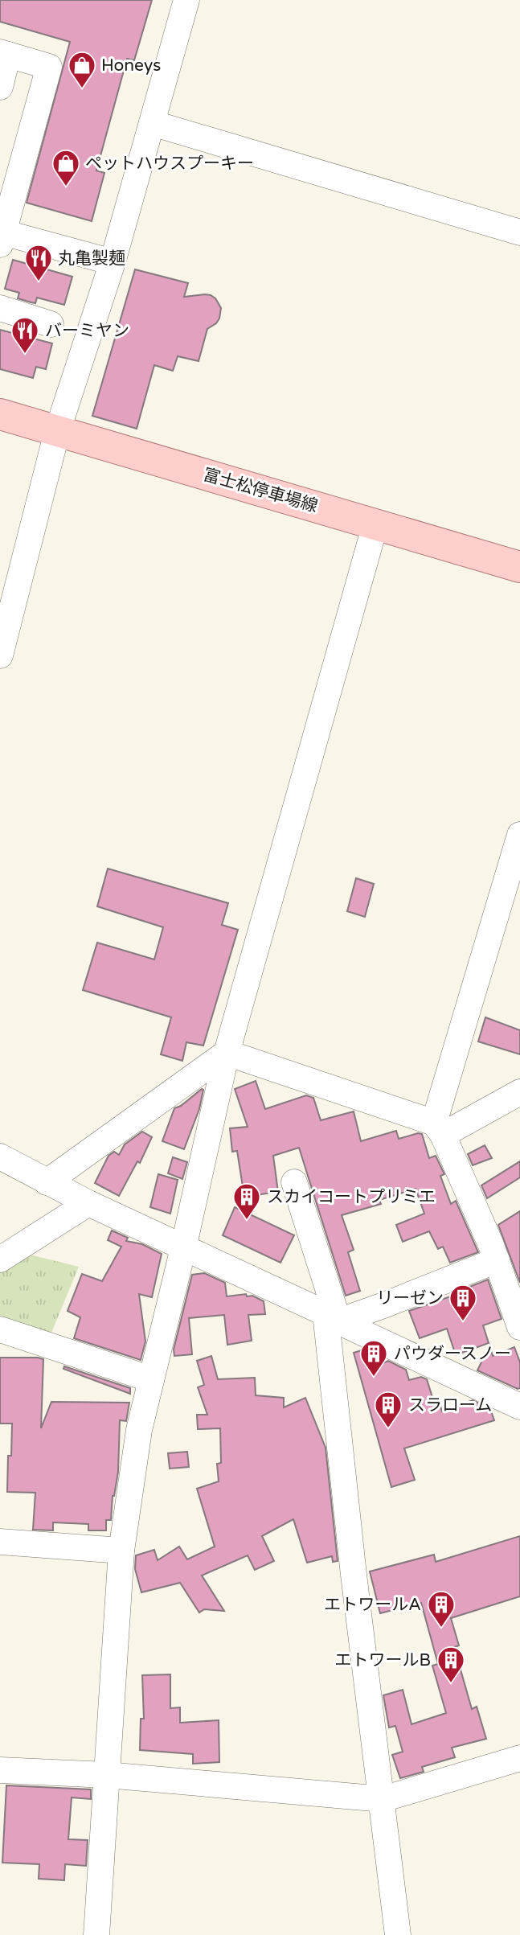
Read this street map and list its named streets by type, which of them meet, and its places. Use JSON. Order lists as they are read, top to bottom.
{
  "streets": {
    "main road": ["富士松停車場線"]
  },
  "places": {
    "shop": ["Honeys", "ペットハウスプーキー"],
    "restaurant": ["丸亀製麺", "バーミヤン"],
    "building": [
      "スカイコートプリミエ",
      "リーゼン",
      "パウダースノー",
      "スラローム",
      "エトワールA",
      "エトワールB"
    ]
  }
}
